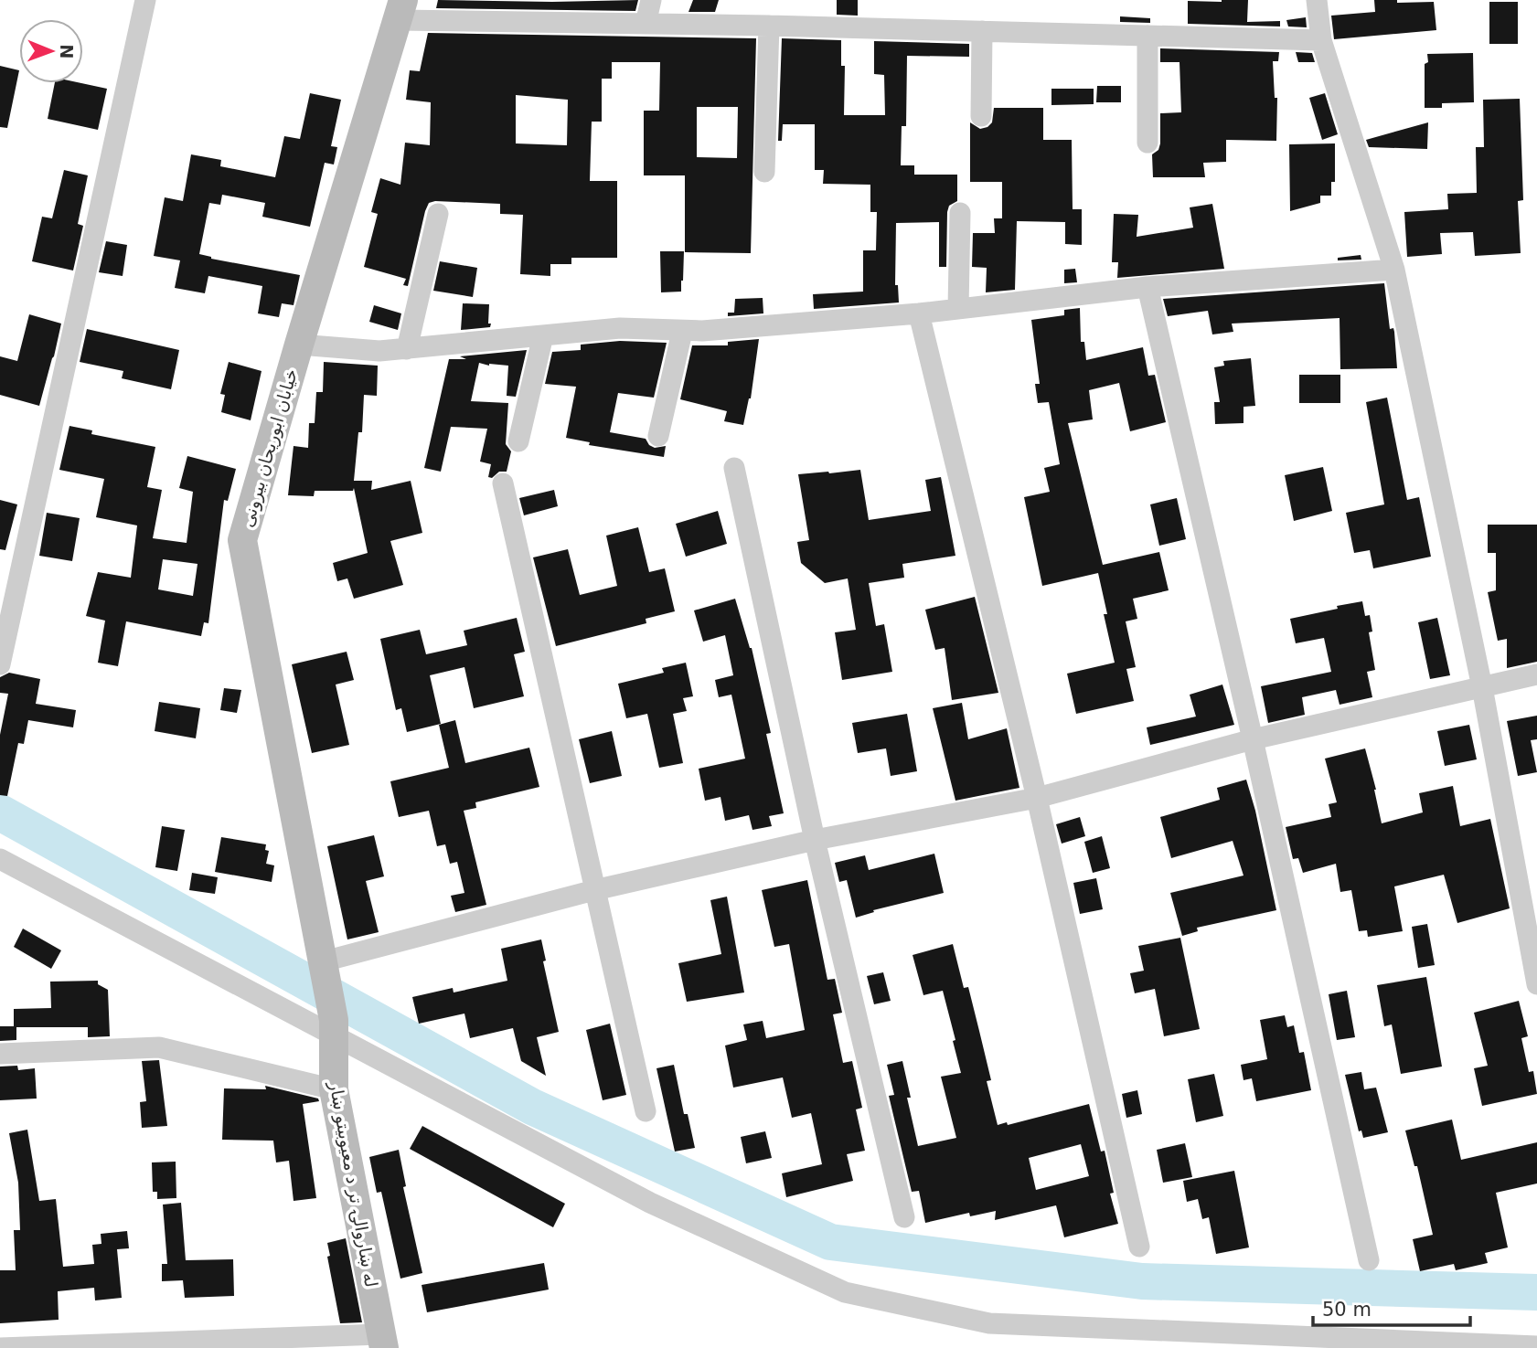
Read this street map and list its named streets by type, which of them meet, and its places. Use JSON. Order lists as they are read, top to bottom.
{
  "streets": {
    "street": ["خیابان ابوریحان بیرونی", "له ښاروالۍ تر د معیوبیتو ښار"]
  },
  "crossings": [
    ["خیابان ابوریحان بیرونی", "له ښاروالۍ تر د معیوبیتو ښار"]
  ],
  "scale_bar": "50 m",
  "north": "right"
}
